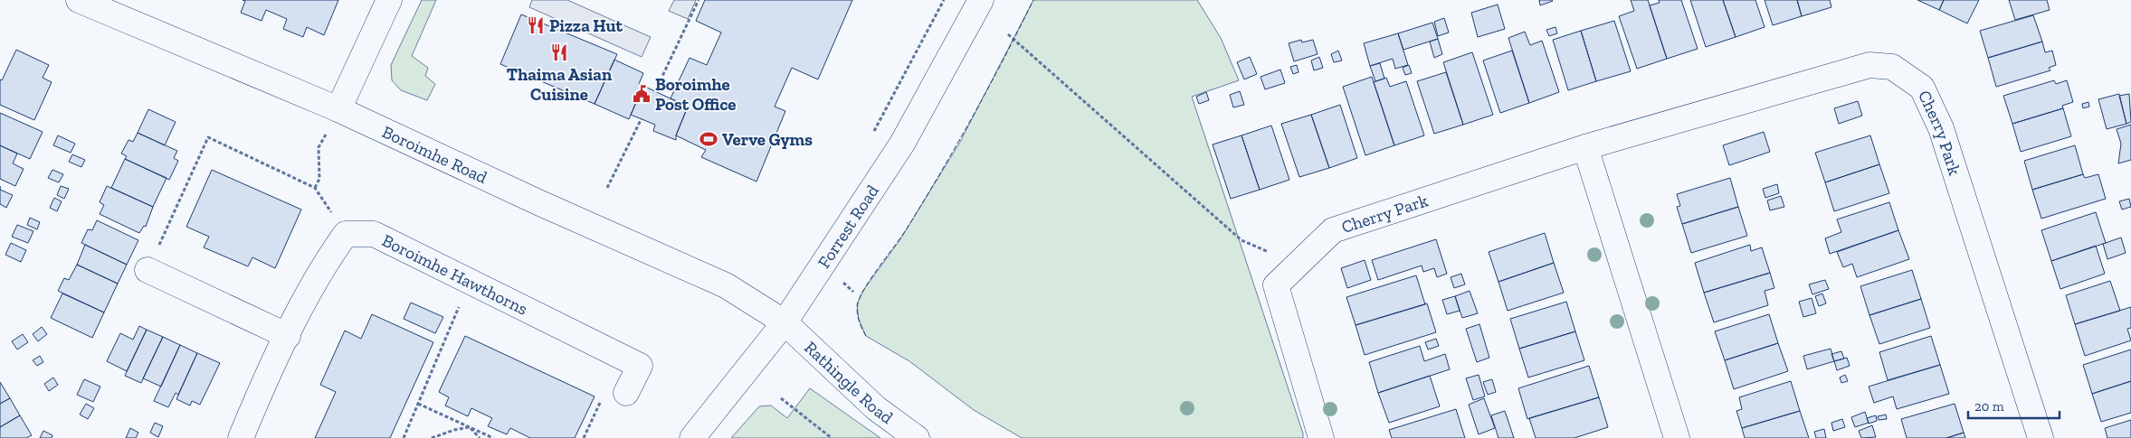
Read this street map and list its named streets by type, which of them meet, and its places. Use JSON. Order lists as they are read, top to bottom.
{
  "streets": {
    "street": [
      "Cherry Park",
      "Boroimhe Road",
      "Forrest Road",
      "Boroimhe Hawthorns",
      "Rathingle Road"
    ]
  },
  "crossings": [
    ["Boroimhe Road", "Forrest Road"],
    ["Boroimhe Road", "Rathingle Road"],
    ["Forrest Road", "Rathingle Road"]
  ],
  "places": {
    "restaurant": ["Pizza Hut", "Thaima Asian Cuisine"],
    "public building": ["Boroimhe Post Office"],
    "sports": ["Verve Gyms"]
  },
  "scale_bar": "20 m"
}
